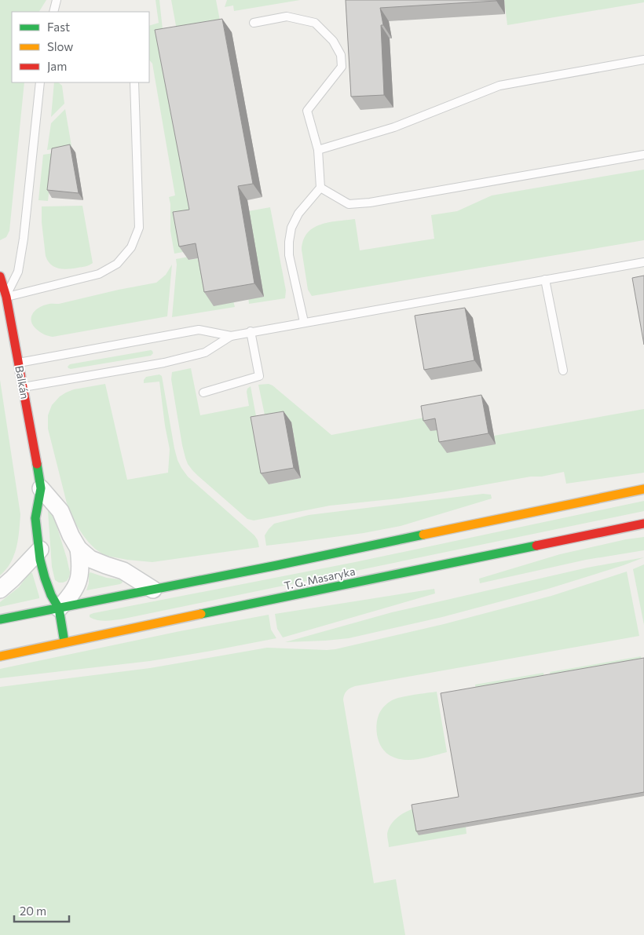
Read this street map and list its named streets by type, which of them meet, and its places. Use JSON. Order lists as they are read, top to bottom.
{
  "streets": {
    "street": ["Balkán", "T. G. Masaryka"]
  },
  "crossings": [
    ["Balkán", "T. G. Masaryka"]
  ],
  "legend": ["Fast", "Slow", "Jam"],
  "scale_bar": "20 m"
}
